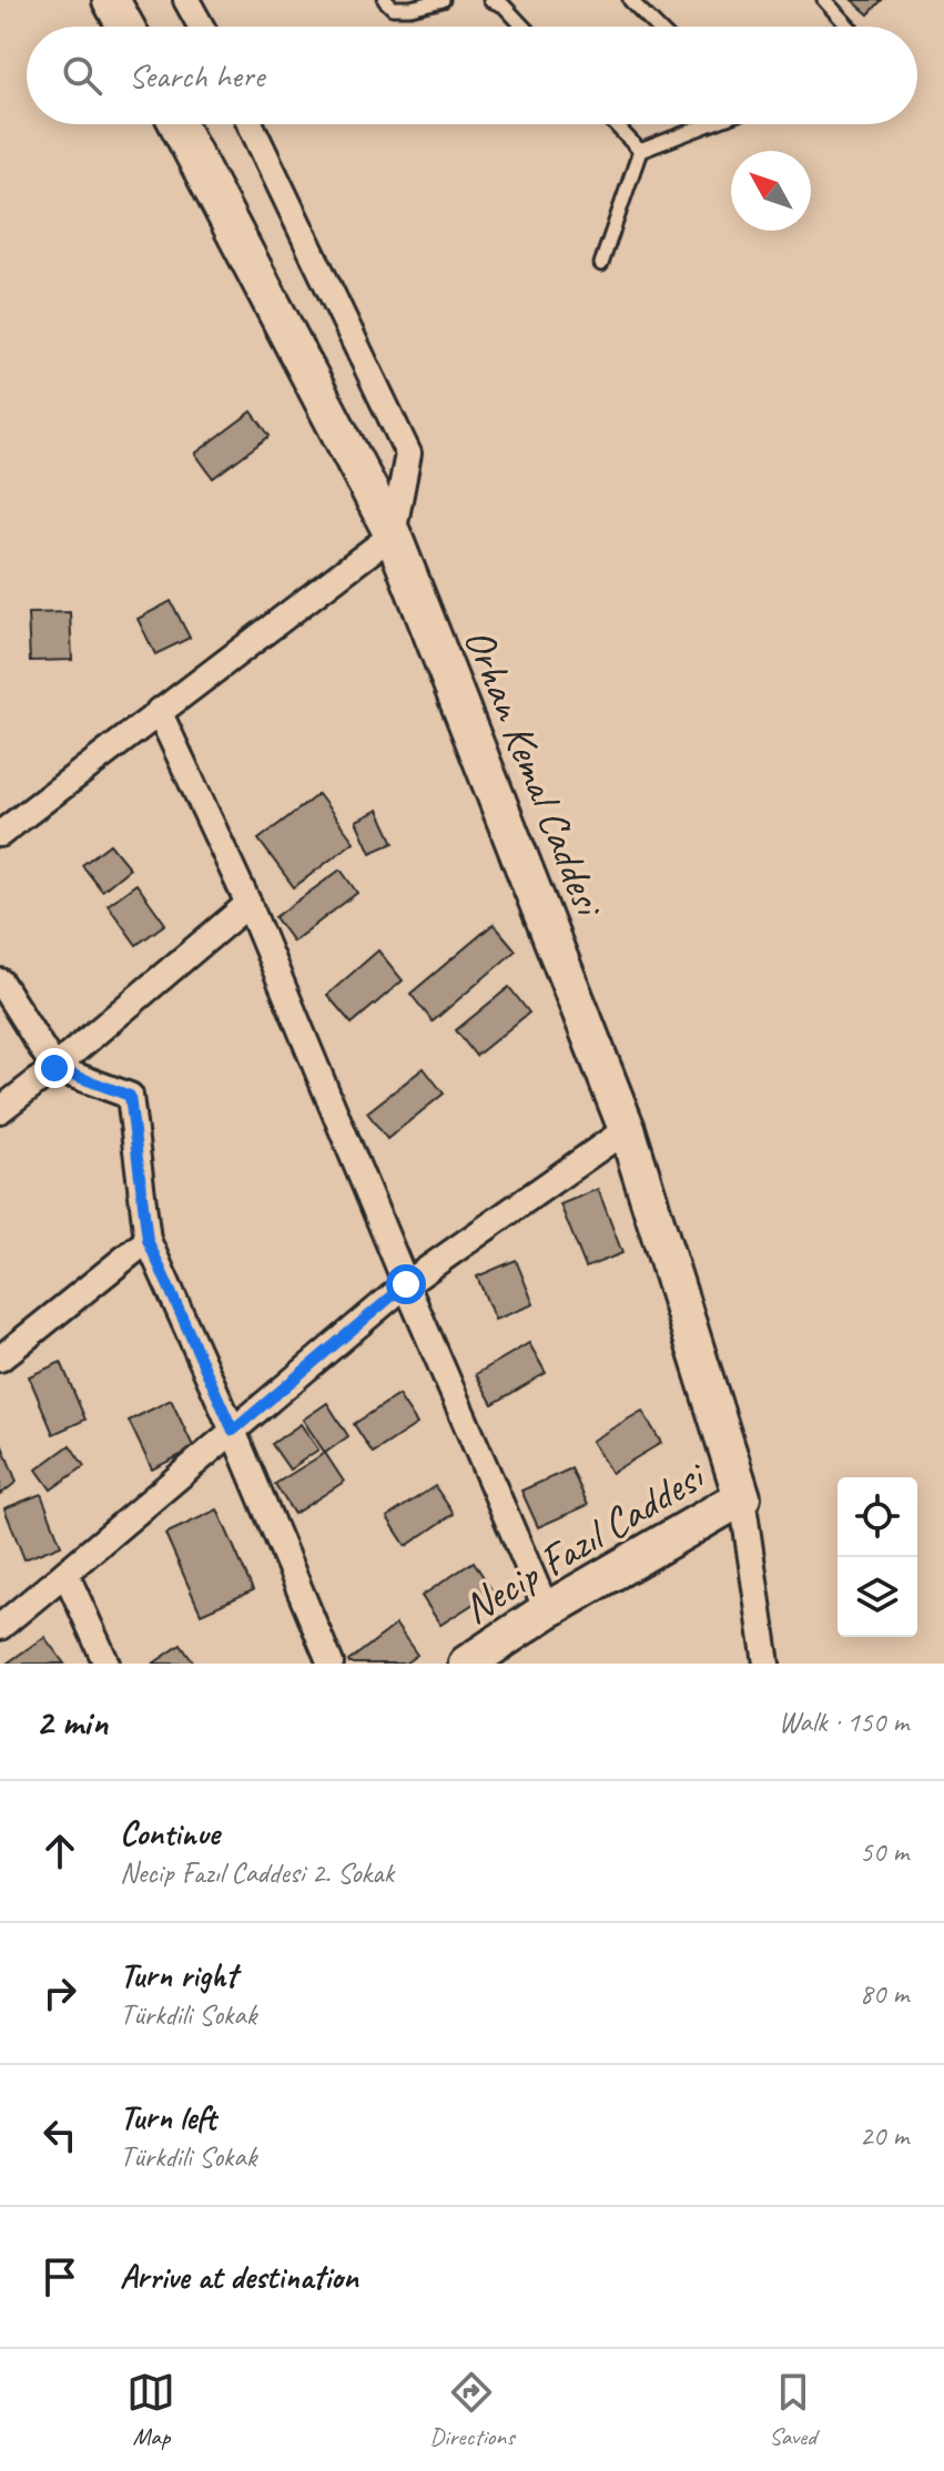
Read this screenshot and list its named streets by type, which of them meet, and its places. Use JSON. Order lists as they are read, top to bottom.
{
  "streets": {
    "street": ["Orhan Kemal Caddesi", "Necip Fazıl Caddesi"]
  },
  "crossings": [
    ["Orhan Kemal Caddesi", "Necip Fazıl Caddesi"]
  ],
  "north": "top left",
  "page": {
    "search": "Search here",
    "heading": ["2 min", "Walk · 150 m"],
    "list": [
      ["Continue", "Necip Fazıl Caddesi 2. Sokak", "50 m"],
      ["Turn right", "Türkdili Sokak", "80 m"],
      ["Turn left", "Türkdili Sokak", "20 m"],
      "Arrive at destination"
    ],
    "nav": ["Map", "Directions", "Saved"]
  }
}
